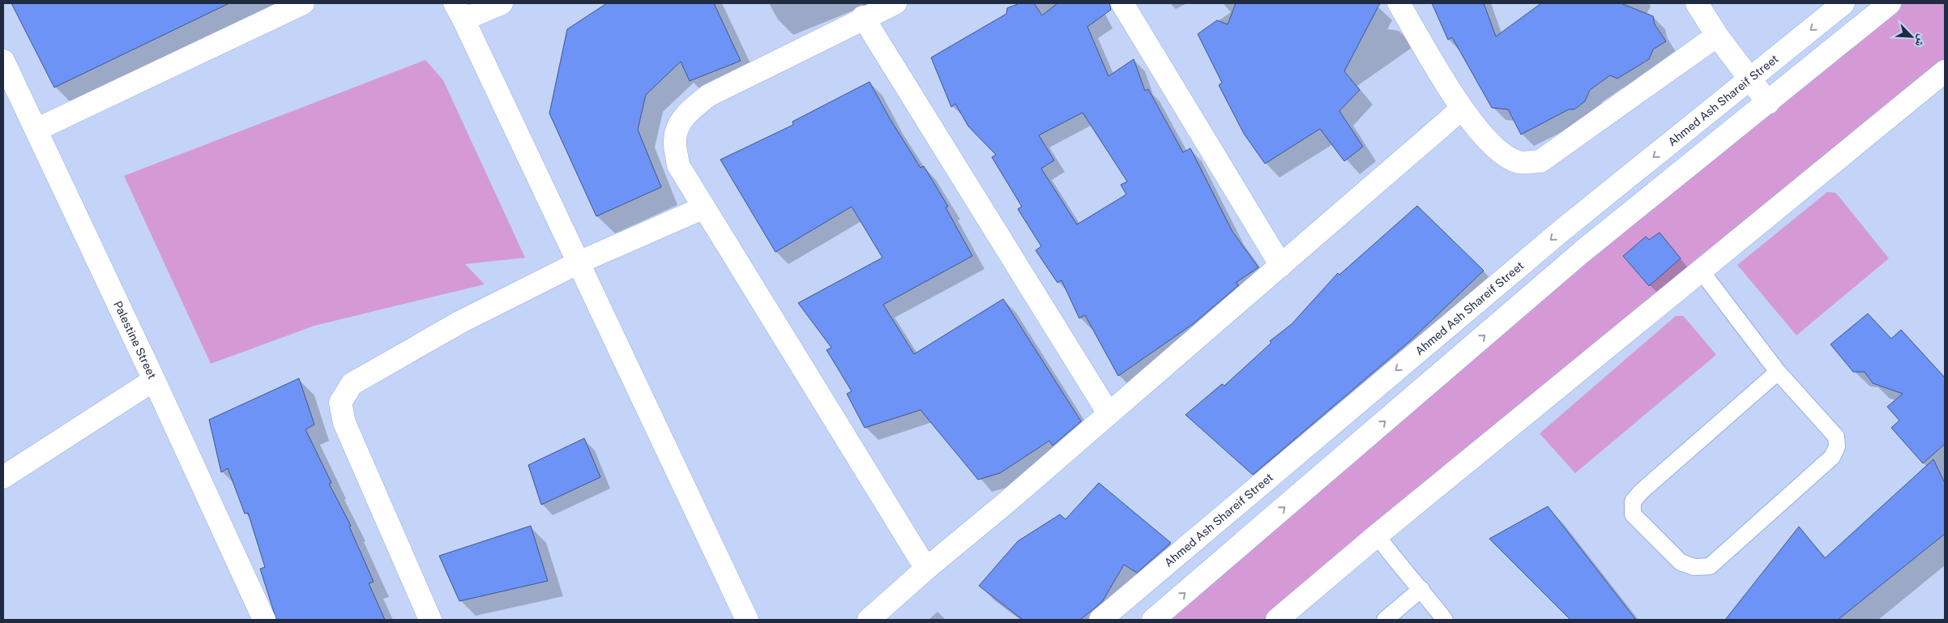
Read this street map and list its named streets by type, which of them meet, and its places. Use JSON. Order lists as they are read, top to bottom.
{
  "streets": {
    "street": ["Ahmed Ash Shareif Street", "Palestine Street"]
  },
  "north": "bottom right"
}
